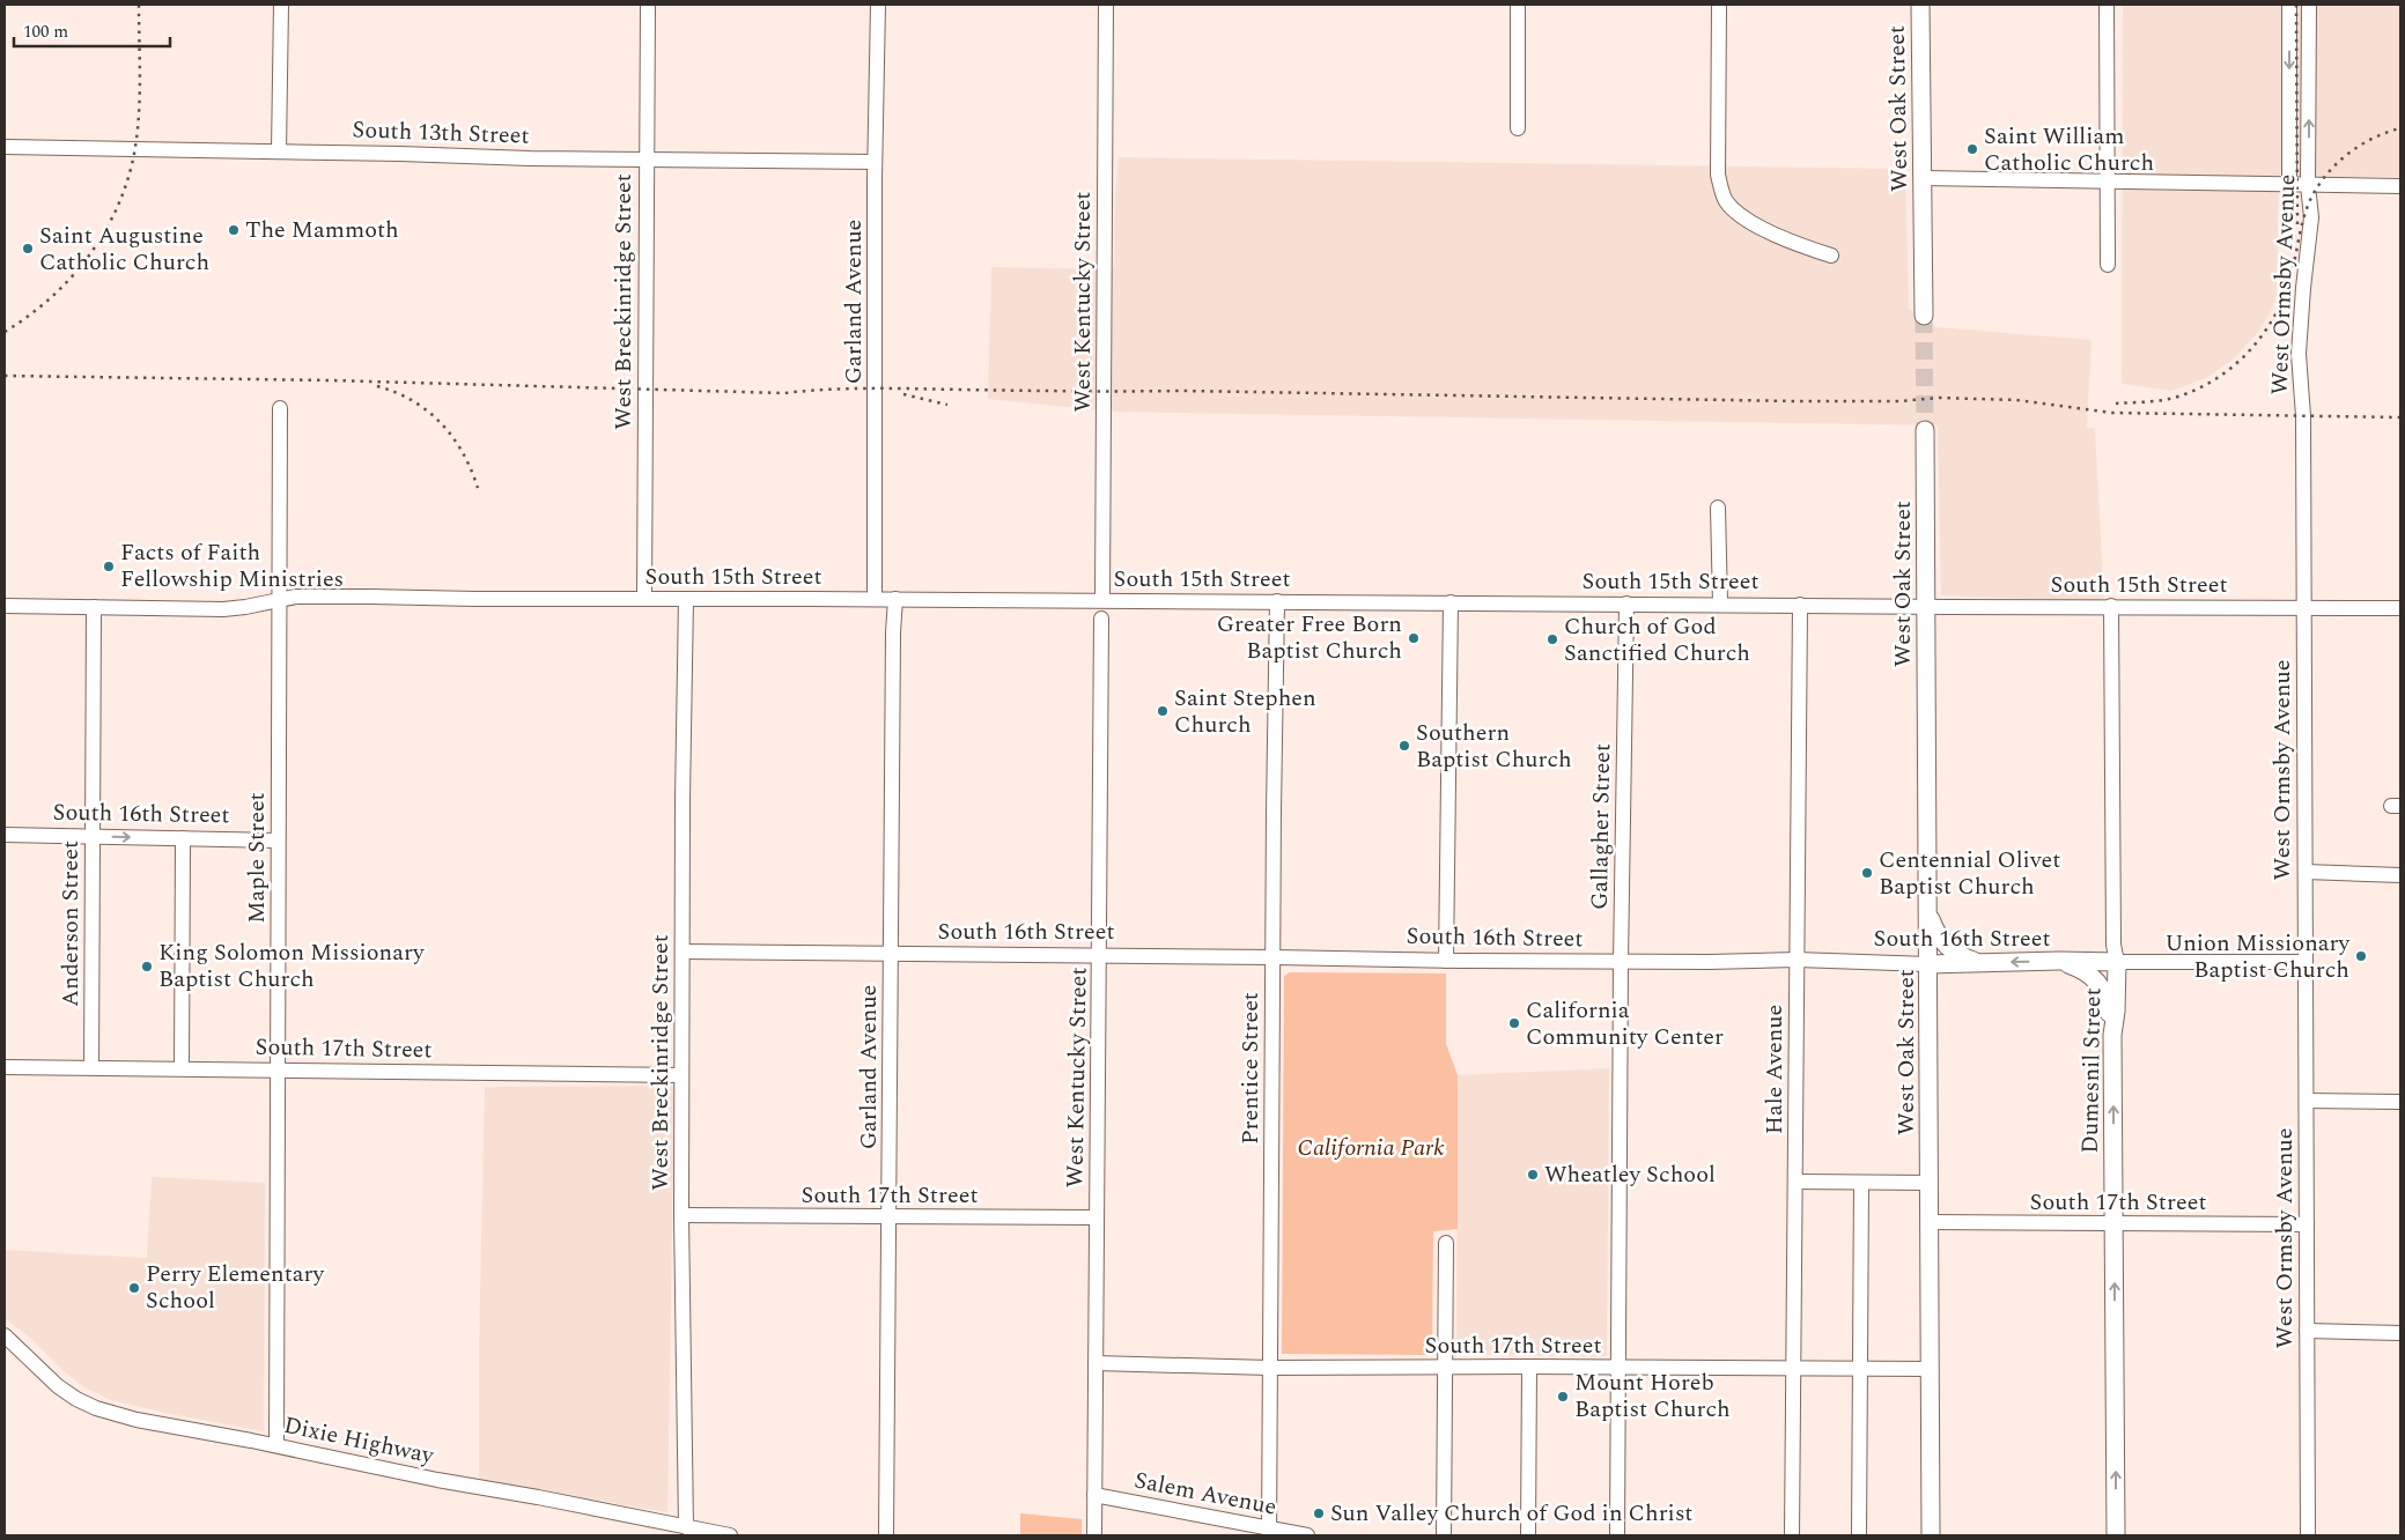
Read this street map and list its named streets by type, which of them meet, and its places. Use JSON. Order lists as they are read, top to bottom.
{
  "streets": {
    "main road": ["West Oak Street", "South 16th Street", "Dumesnil Street"],
    "street": [
      "South 13th Street",
      "West Ormsby Avenue",
      "West Breckinridge Street",
      "Garland Avenue",
      "West Kentucky Street",
      "South 15th Street",
      "Gallagher Street",
      "Maple Street",
      "Anderson Street",
      "South 17th Street",
      "Prentice Street",
      "Hale Avenue",
      "Dixie Highway",
      "Salem Avenue"
    ]
  },
  "crossings": [
    ["West Oak Street", "South 15th Street"],
    ["West Oak Street", "South 16th Street"],
    ["West Oak Street", "South 17th Street"],
    ["South 13th Street", "West Breckinridge Street"],
    ["South 13th Street", "Garland Avenue"],
    ["West Ormsby Avenue", "South 15th Street"],
    ["West Ormsby Avenue", "South 16th Street"],
    ["West Ormsby Avenue", "South 17th Street"],
    ["West Breckinridge Street", "South 15th Street"],
    ["West Breckinridge Street", "South 16th Street"],
    ["West Breckinridge Street", "South 17th Street"],
    ["West Breckinridge Street", "Dixie Highway"],
    ["Garland Avenue", "South 15th Street"],
    ["Garland Avenue", "South 16th Street"],
    ["Garland Avenue", "South 17th Street"],
    ["West Kentucky Street", "South 15th Street"],
    ["West Kentucky Street", "South 16th Street"],
    ["West Kentucky Street", "South 17th Street"],
    ["West Kentucky Street", "Salem Avenue"],
    ["South 15th Street", "Gallagher Street"],
    ["South 15th Street", "Maple Street"],
    ["South 15th Street", "Anderson Street"],
    ["South 15th Street", "Prentice Street"],
    ["South 15th Street", "Hale Avenue"],
    ["South 15th Street", "Dumesnil Street"],
    ["South 16th Street", "Gallagher Street"],
    ["South 16th Street", "Maple Street"],
    ["South 16th Street", "Anderson Street"],
    ["South 16th Street", "Prentice Street"],
    ["South 16th Street", "Hale Avenue"],
    ["South 16th Street", "Dumesnil Street"],
    ["Gallagher Street", "South 17th Street"],
    ["Maple Street", "South 17th Street"],
    ["Maple Street", "Dixie Highway"],
    ["Anderson Street", "South 17th Street"],
    ["South 17th Street", "Prentice Street"],
    ["South 17th Street", "Hale Avenue"],
    ["South 17th Street", "Dumesnil Street"],
    ["Prentice Street", "Salem Avenue"]
  ],
  "one_way": ["Dumesnil Street"],
  "parks": ["California Park"],
  "places": [
    "Saint William Catholic Church",
    "The Mammoth",
    "Saint Augustine Catholic Church",
    "Facts of Faith Fellowship Ministries",
    "Greater Free Born Baptist Church",
    "Church of God Sanctified Church",
    "Saint Stephen Church",
    "Southern Baptist Church",
    "Centennial Olivet Baptist Church",
    "Union Missionary Baptist Church",
    "King Solomon Missionary Baptist Church",
    "California Community Center",
    "Wheatley School",
    "Perry Elementary School",
    "Mount Horeb Baptist Church",
    "Sun Valley Church of God in Christ"
  ],
  "scale_bar": "100 m"
}
